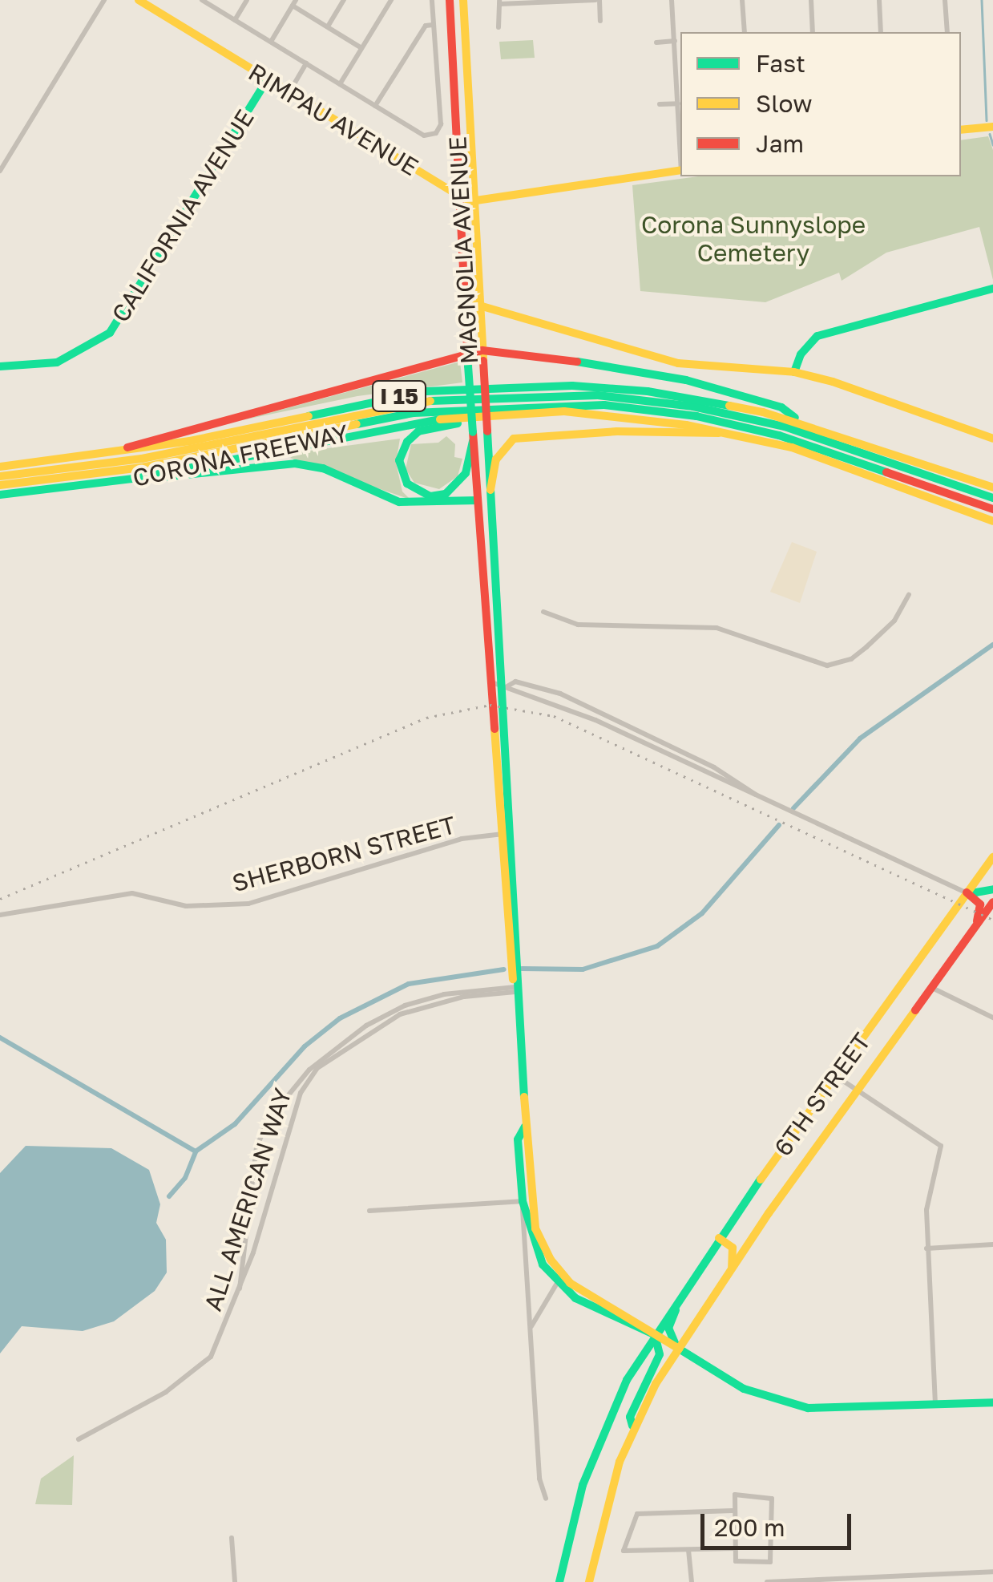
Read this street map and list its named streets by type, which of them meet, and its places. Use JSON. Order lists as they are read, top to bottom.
{
  "streets": {
    "main road": [
      "RIMPAU AVENUE",
      "CALIFORNIA AVENUE",
      "MAGNOLIA AVENUE",
      "I 15",
      "CORONA FREEWAY",
      "6TH STREET"
    ],
    "street": ["SHERBORN STREET", "ALL AMERICAN WAY"]
  },
  "crossings": [
    ["RIMPAU AVENUE", "CALIFORNIA AVENUE"],
    ["RIMPAU AVENUE", "MAGNOLIA AVENUE"],
    ["MAGNOLIA AVENUE", "SHERBORN STREET"],
    ["MAGNOLIA AVENUE", "6TH STREET"],
    ["MAGNOLIA AVENUE", "ALL AMERICAN WAY"]
  ],
  "parks": ["Corona Sunnyslope Cemetery"],
  "legend": ["Fast", "Slow", "Jam"],
  "scale_bar": "200 m"
}
